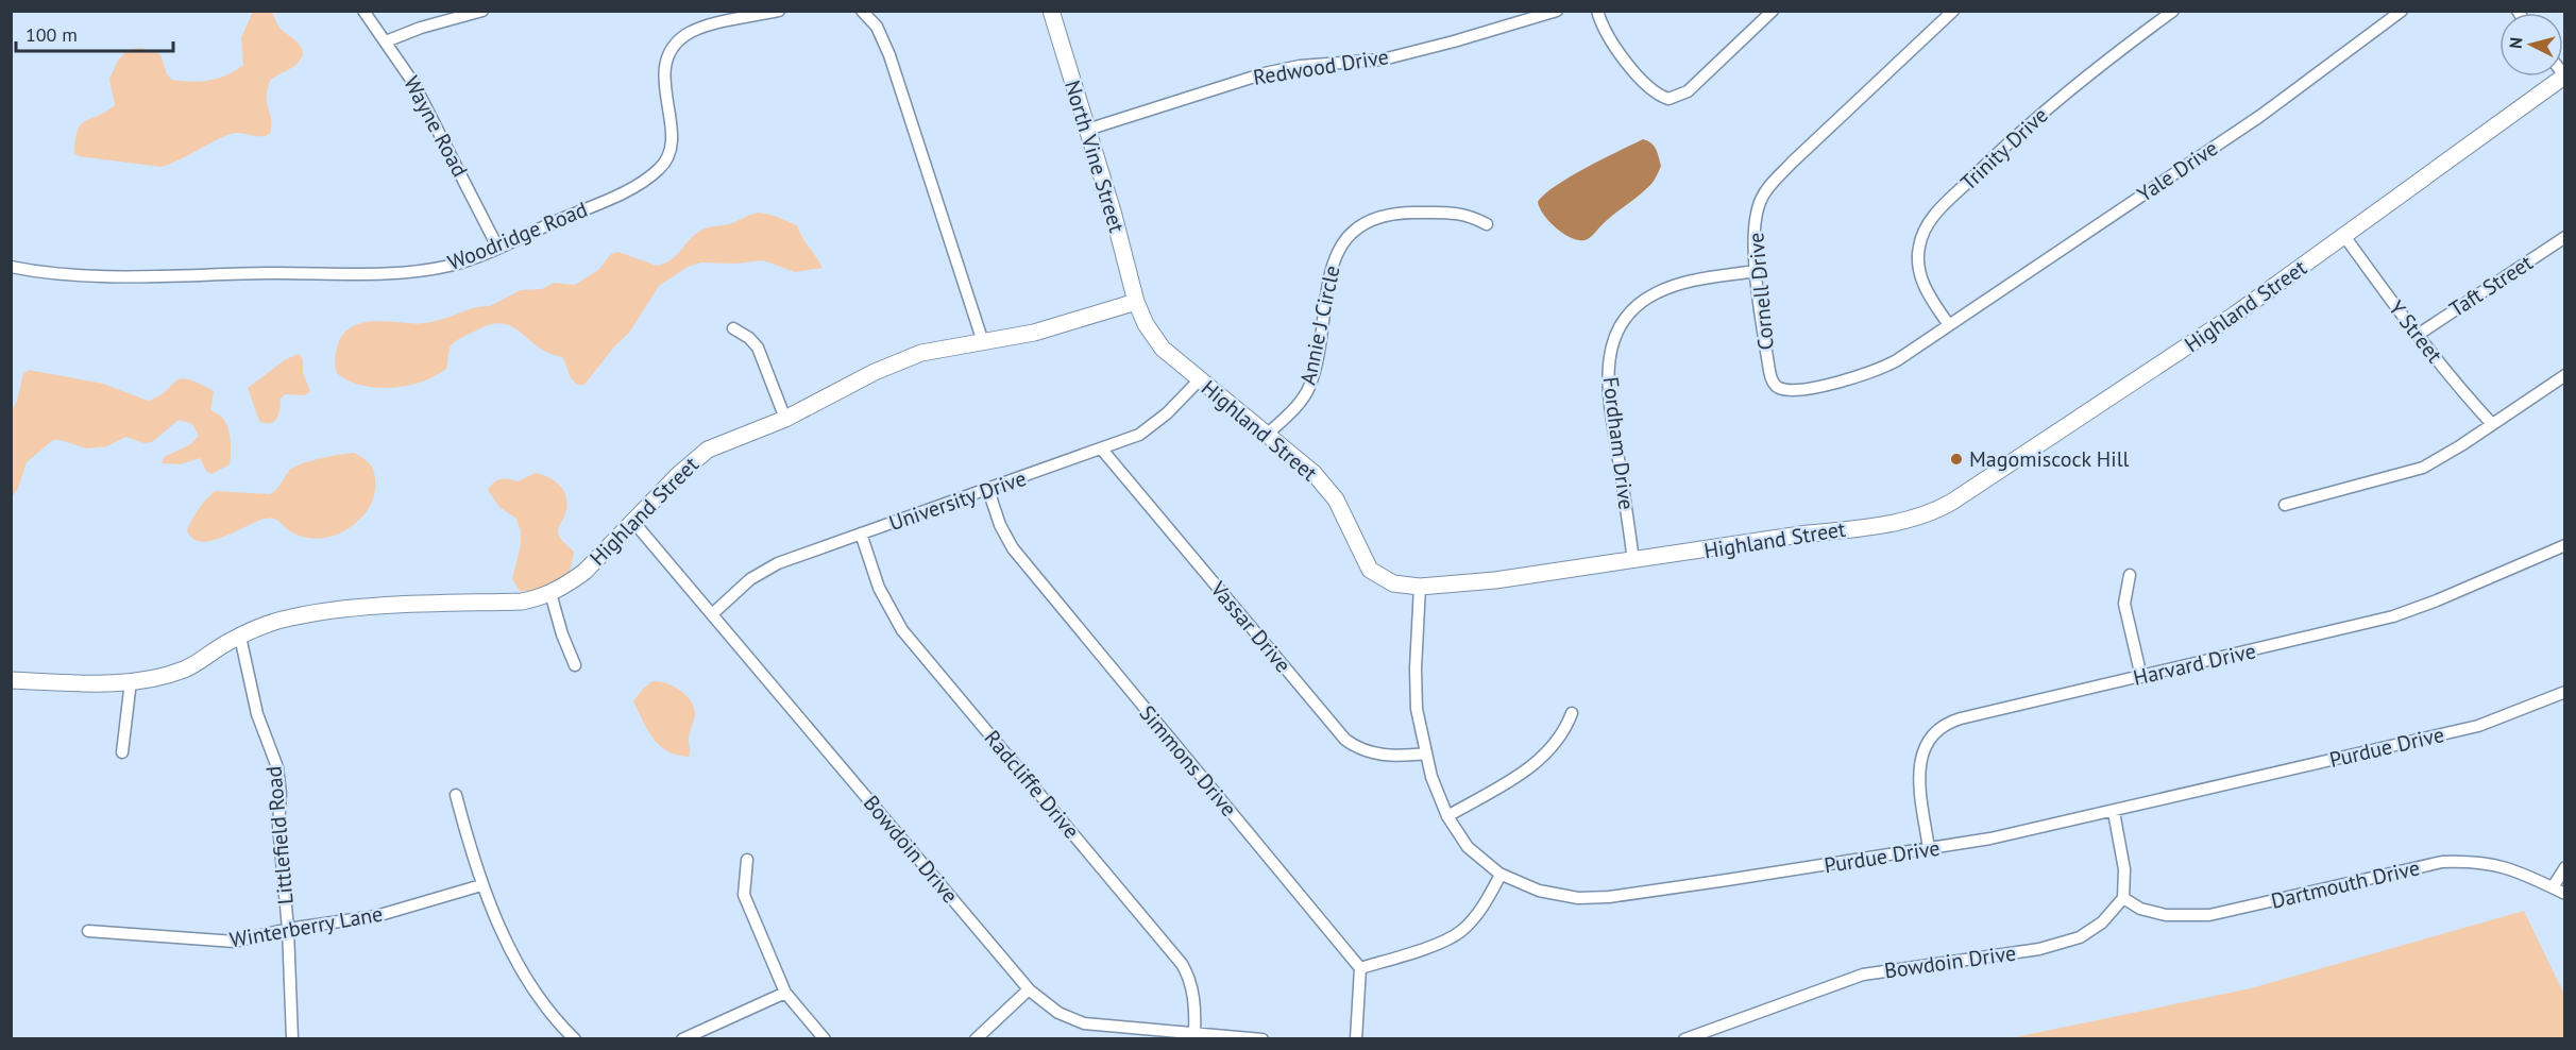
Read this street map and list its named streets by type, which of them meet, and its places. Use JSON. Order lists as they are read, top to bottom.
{
  "streets": {
    "street": [
      "Redwood Drive",
      "Wayne Road",
      "Trinity Drive",
      "North Vine Street",
      "Yale Drive",
      "Woodridge Road",
      "Taft Street",
      "Cornell Drive",
      "Highland Street",
      "Annie J Circle",
      "Y Street",
      "Fordham Drive",
      "University Drive",
      "Vassar Drive",
      "Harvard Drive",
      "Purdue Drive",
      "Simmons Drive",
      "Radcliffe Drive",
      "Littlefield Road",
      "Bowdoin Drive",
      "Dartmouth Drive",
      "Winterberry Lane"
    ]
  },
  "crossings": [
    ["Redwood Drive", "North Vine Street"],
    ["Wayne Road", "Woodridge Road"],
    ["Trinity Drive", "Yale Drive"],
    ["Trinity Drive", "Cornell Drive"],
    ["North Vine Street", "Highland Street"],
    ["Yale Drive", "Cornell Drive"],
    ["Taft Street", "Y Street"],
    ["Cornell Drive", "Fordham Drive"],
    ["Highland Street", "Annie J Circle"],
    ["Highland Street", "Y Street"],
    ["Highland Street", "Fordham Drive"],
    ["Highland Street", "University Drive"],
    ["Highland Street", "Purdue Drive"],
    ["Highland Street", "Littlefield Road"],
    ["Highland Street", "Bowdoin Drive"],
    ["University Drive", "Vassar Drive"],
    ["University Drive", "Simmons Drive"],
    ["University Drive", "Radcliffe Drive"],
    ["University Drive", "Bowdoin Drive"],
    ["Vassar Drive", "Purdue Drive"],
    ["Harvard Drive", "Purdue Drive"],
    ["Radcliffe Drive", "Bowdoin Drive"],
    ["Littlefield Road", "Winterberry Lane"],
    ["Bowdoin Drive", "Dartmouth Drive"]
  ],
  "places": ["Magomiscock Hill"],
  "scale_bar": "100 m",
  "north": "left"
}
